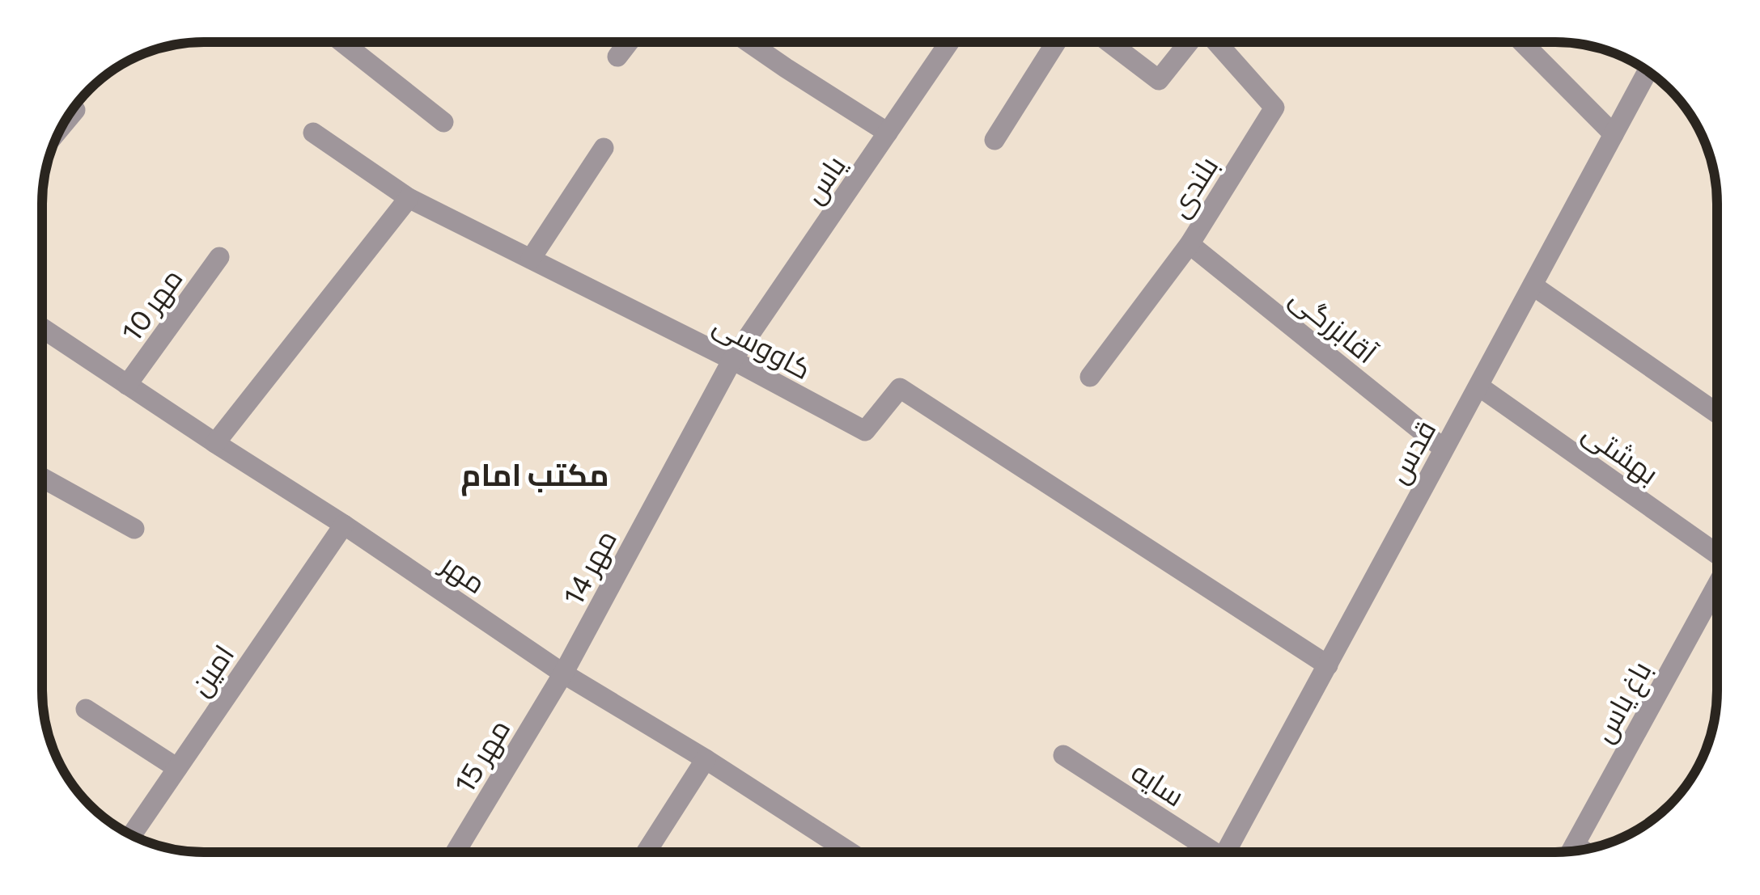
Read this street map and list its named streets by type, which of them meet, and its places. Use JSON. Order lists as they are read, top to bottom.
{
  "streets": {
    "street": [
      "یاس",
      "بلندی",
      "مهر 10",
      "آقابزرگی",
      "کاووسی",
      "قدس",
      "بهشتی",
      "مهر 14",
      "مهر",
      "امین",
      "باغ یاس",
      "مهر 15",
      "سایه"
    ]
  },
  "crossings": [
    ["یاس", "کاووسی"],
    ["یاس", "مهر 14"],
    ["بلندی", "آقابزرگی"],
    ["مهر 10", "مهر"],
    ["آقابزرگی", "قدس"],
    ["کاووسی", "قدس"],
    ["کاووسی", "مهر 14"],
    ["قدس", "بهشتی"],
    ["مهر 14", "مهر"],
    ["مهر 14", "مهر 15"],
    ["مهر", "امین"],
    ["مهر", "مهر 15"]
  ],
  "districts": ["مکتب امام"]
}
